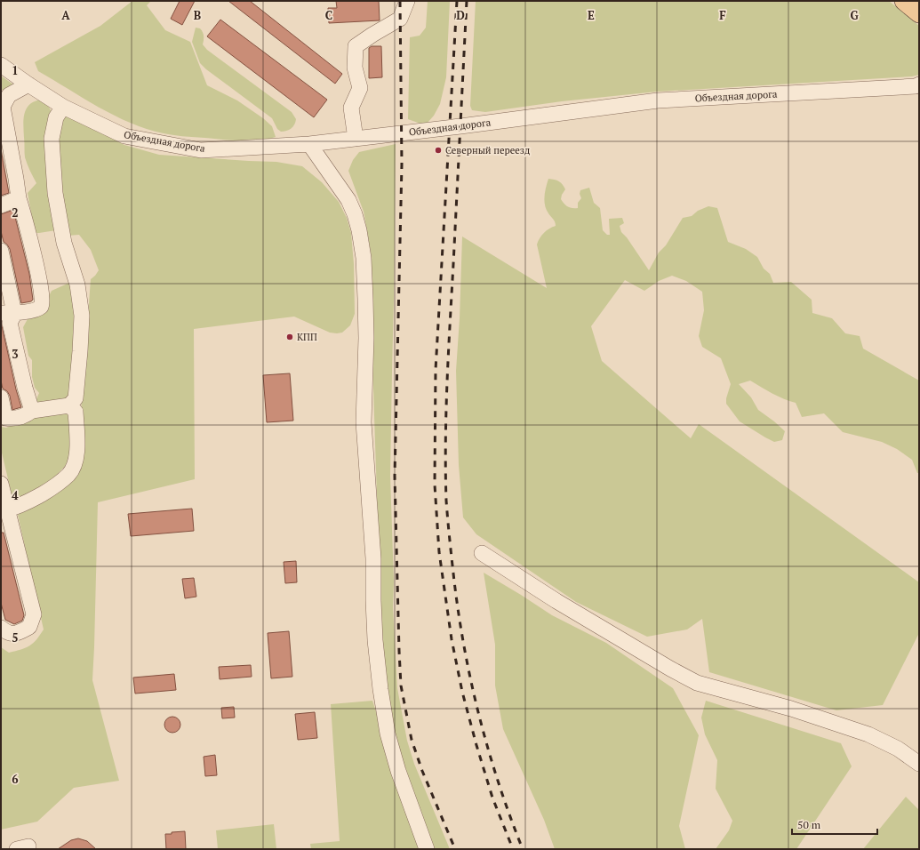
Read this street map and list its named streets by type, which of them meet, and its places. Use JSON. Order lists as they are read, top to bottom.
{
  "streets": {
    "street": ["Объездная дорога"]
  },
  "places": ["Северный переезд", "КПП"],
  "scale_bar": "50 m",
  "grid": {
    "columns": [
      "A",
      "B",
      "C",
      "D",
      "E",
      "F",
      "G"
    ],
    "rows": [
      "1",
      "2",
      "3",
      "4",
      "5",
      "6"
    ]
  }
}
